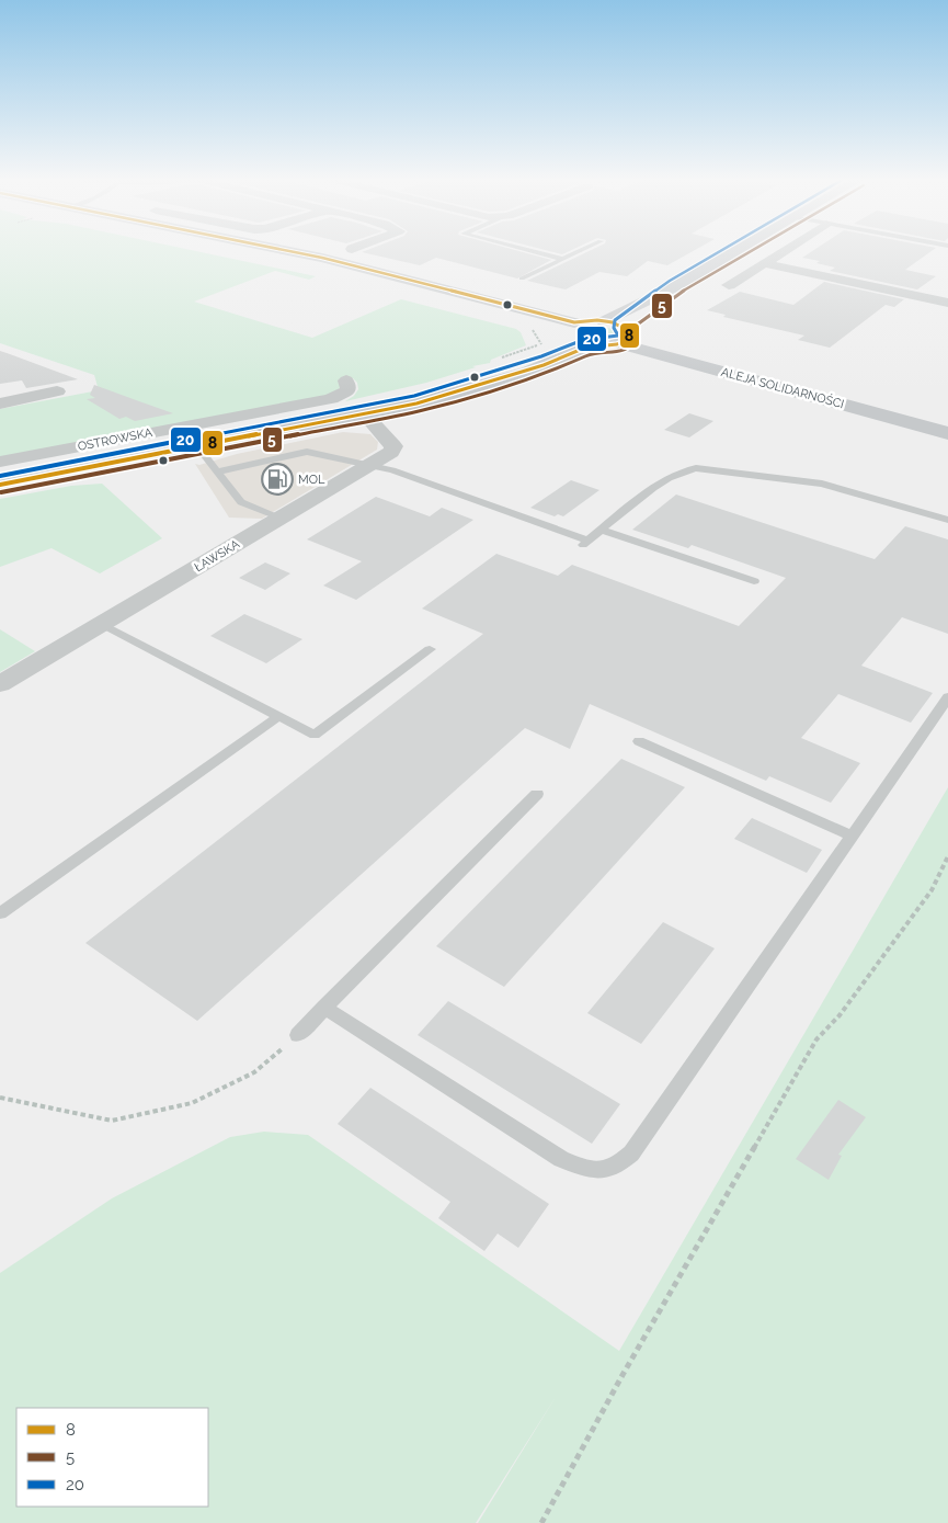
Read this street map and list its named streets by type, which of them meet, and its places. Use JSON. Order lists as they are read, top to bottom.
{
  "streets": {
    "main road": ["ALEJA SOLIDARNOŚCI", "OSTROWSKA"],
    "street": ["ŁAWSKA"]
  },
  "crossings": [
    ["OSTROWSKA", "ŁAWSKA"]
  ],
  "places": {
    "fuel station": ["MOL"]
  },
  "lines": ["transit line 8", "transit line 5", "transit line 20"],
  "legend": ["8", "5", "20"]
}
